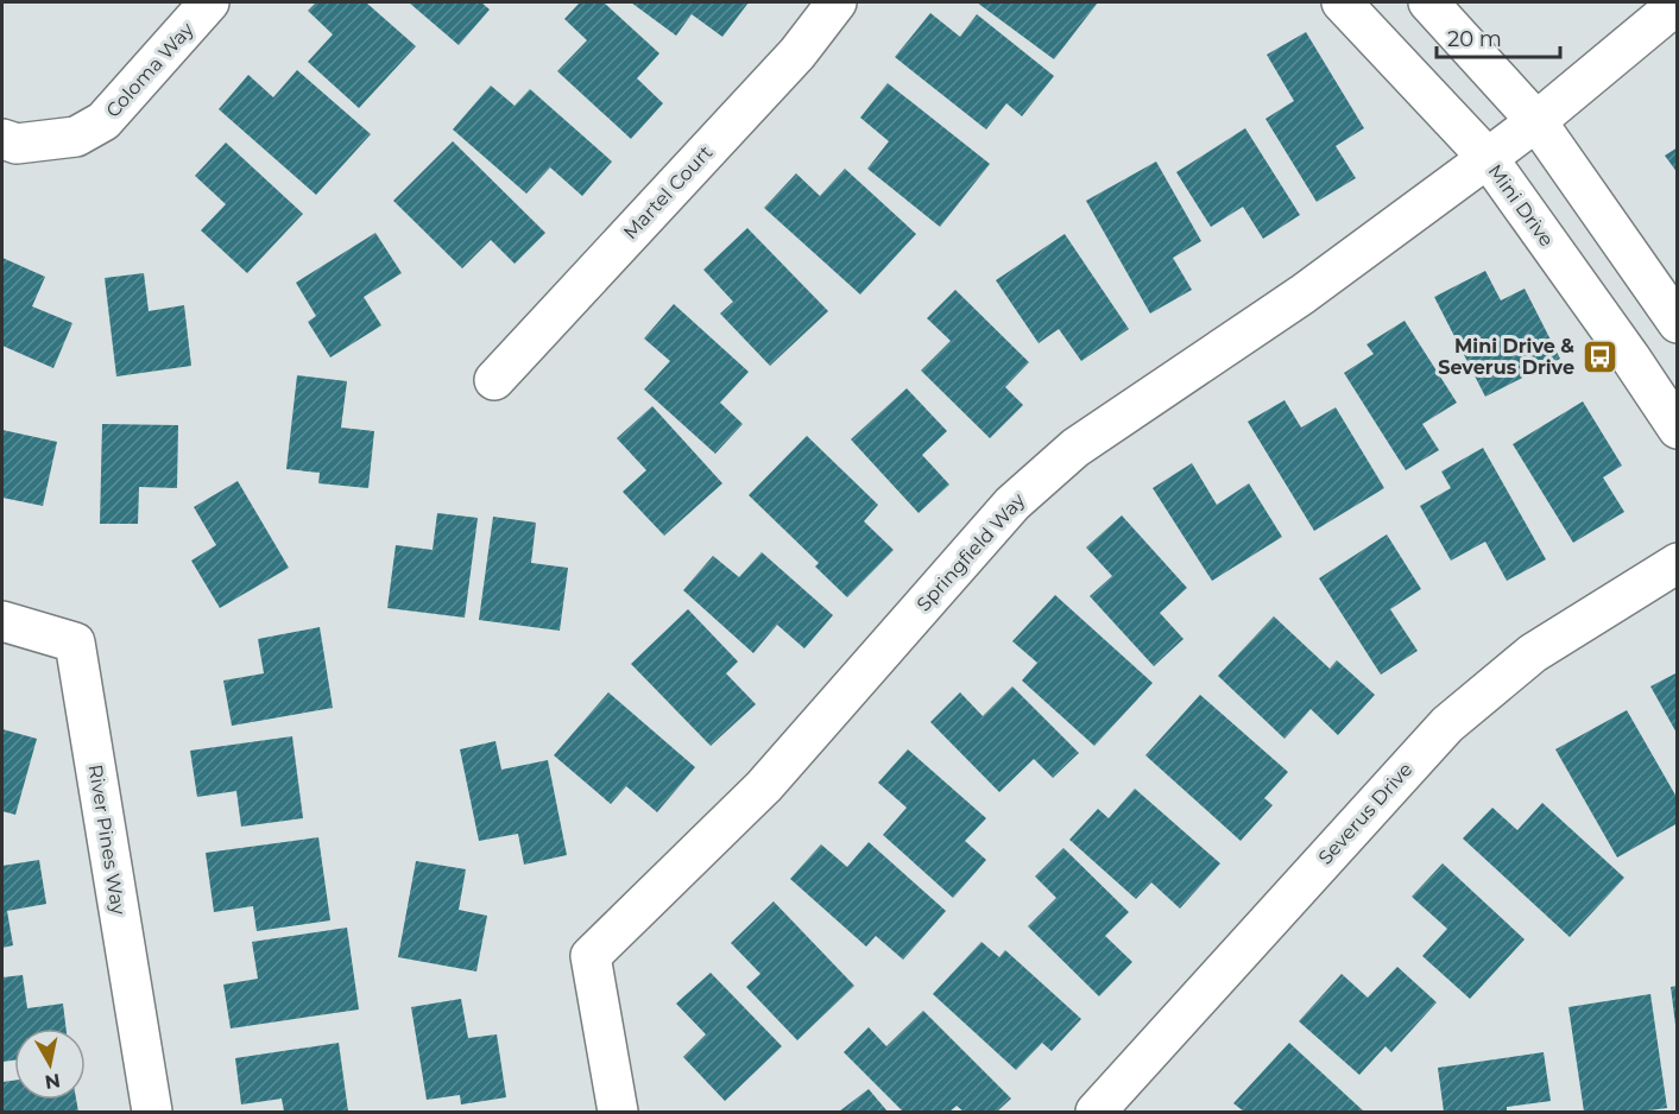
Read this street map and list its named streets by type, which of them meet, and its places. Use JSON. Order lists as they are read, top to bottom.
{
  "streets": {
    "street": [
      "Coloma Way",
      "Martel Court",
      "Mini Drive",
      "Springfield Way",
      "Severus Drive",
      "River Pines Way"
    ]
  },
  "crossings": [
    ["Mini Drive", "Springfield Way"]
  ],
  "places": {
    "bus stop": ["Mini Drive & Severus Drive"]
  },
  "scale_bar": "20 m",
  "north": "bottom"
}
